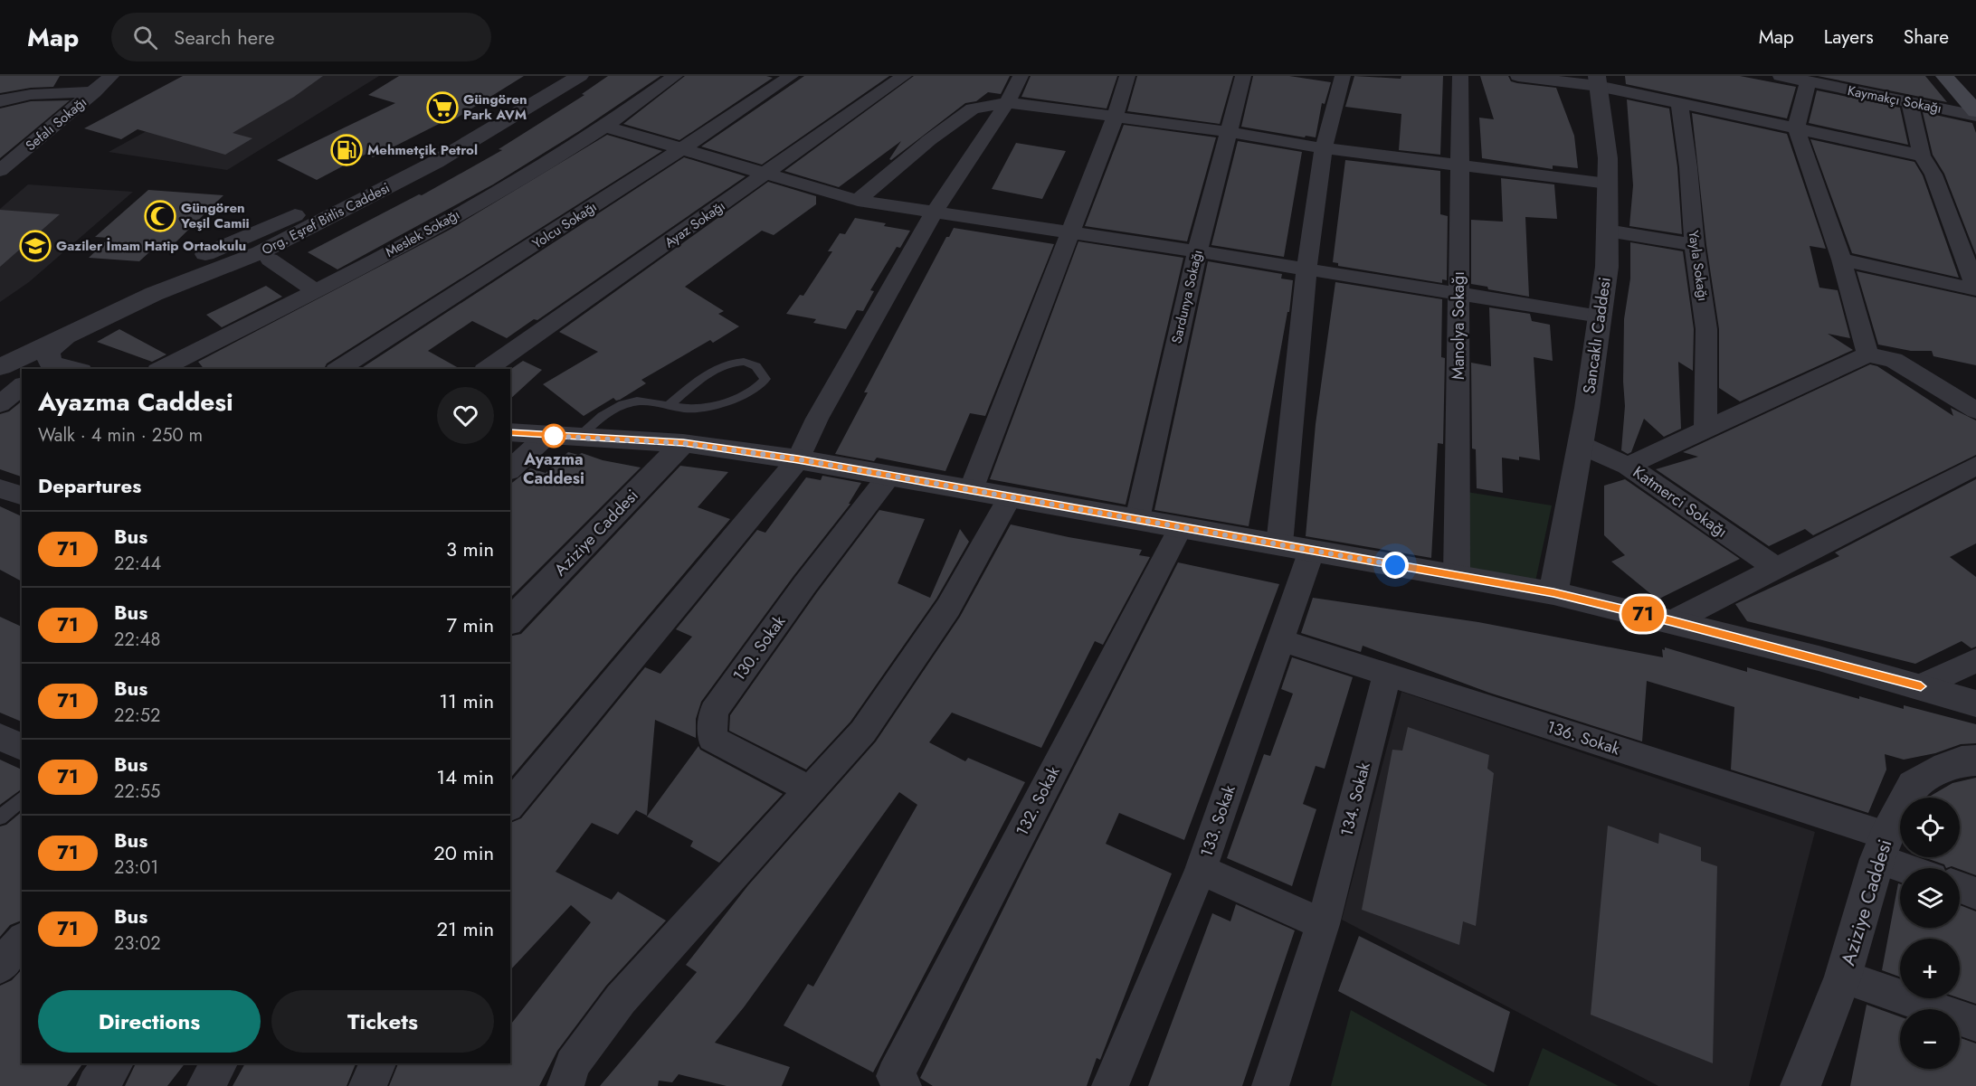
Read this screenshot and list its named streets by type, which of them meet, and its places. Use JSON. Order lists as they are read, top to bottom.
{
  "streets": {
    "street": [
      "Kaymakçı Sokağı",
      "Sefalı Sokağı",
      "Org. Eşref Bitlis Caddesi",
      "Ayaz Sokağı",
      "Yolcu Sokağı",
      "Meslek Sokağı",
      "Yayla Sokağı",
      "Sardunya Sokağı",
      "Manolya Sokağı",
      "Sancaklı Caddesi",
      "Katmerci Sokağı",
      "Aziziye Caddesi",
      "130. Sokak",
      "136. Sokak",
      "134. Sokak",
      "132. Sokak",
      "133. Sokak"
    ]
  },
  "crossings": [
    ["Sancaklı Caddesi", "Katmerci Sokağı"],
    ["Aziziye Caddesi", "136. Sokak"],
    ["136. Sokak", "134. Sokak"],
    ["136. Sokak", "133. Sokak"]
  ],
  "places": {
    "supermarket": ["Güngören Park AVM"],
    "fuel station": ["Mehmetçik Petrol"],
    "mosque": ["Güngören Yeşil Camii"],
    "school or university": ["Gaziler İmam Hatip Ortaokulu"],
    "other": ["Ayazma Caddesi"]
  },
  "lines": ["bus line 71"],
  "page": {
    "header": "Map",
    "search": "Search here",
    "nav": ["Map", "Layers", "Share"],
    "on_map": "71",
    "heading": [
      ["Ayazma Caddesi", "Walk · 4 min · 250 m"],
      "Departures"
    ],
    "list": [
      {
        "mark": "71",
        "name": "Bus",
        "note": "22:44",
        "value": "3 min"
      },
      {
        "mark": "71",
        "name": "Bus",
        "note": "22:48",
        "value": "7 min"
      },
      {
        "mark": "71",
        "name": "Bus",
        "note": "22:52",
        "value": "11 min"
      },
      {
        "mark": "71",
        "name": "Bus",
        "note": "22:55",
        "value": "14 min"
      },
      {
        "mark": "71",
        "name": "Bus",
        "note": "23:01",
        "value": "20 min"
      },
      {
        "mark": "71",
        "name": "Bus",
        "note": "23:02",
        "value": "21 min"
      }
    ],
    "map_buttons": ["+", "−"],
    "buttons": ["Directions", "Tickets"]
  }
}
